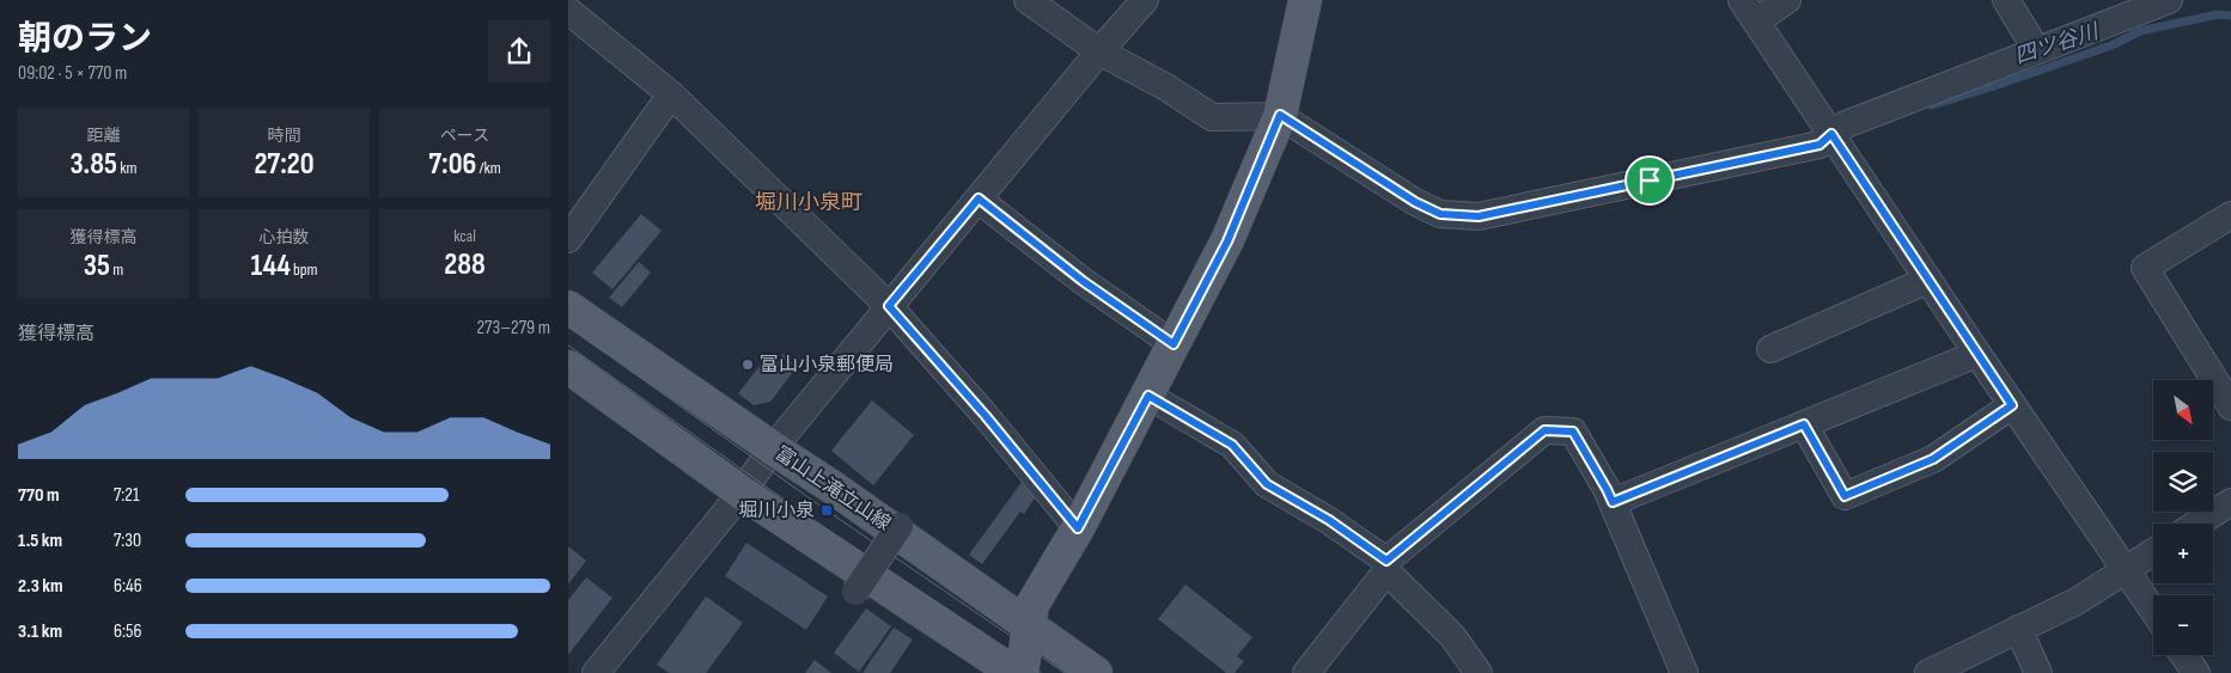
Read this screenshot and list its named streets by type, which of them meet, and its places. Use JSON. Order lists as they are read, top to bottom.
{
  "streets": {
    "main road": ["富山上滝立山線"]
  },
  "districts": ["堀川小泉町"],
  "water": ["四ツ谷川"],
  "places": {
    "other": ["富山小泉郵便局"],
    "transit": ["堀川小泉"]
  },
  "north": "bottom right",
  "page": {
    "heading": ["朝のラン", "09:02 · 5 × 770 m"],
    "stats": [
      ["距離", "3.85 km"],
      ["時間", "27:20"],
      ["ペース", "7:06 /km"],
      ["獲得標高", "35 m"],
      ["心拍数", "144 bpm"],
      ["kcal", "288"]
    ],
    "chart": ["獲得標高", "273–279 m"],
    "map_buttons": ["+", "−"],
    "list": [
      {
        "name": "770 m",
        "note": "7:21"
      },
      {
        "name": "1.5 km",
        "note": "7:30"
      },
      {
        "name": "2.3 km",
        "note": "6:46"
      },
      {
        "name": "3.1 km",
        "note": "6:56"
      }
    ]
  }
}
